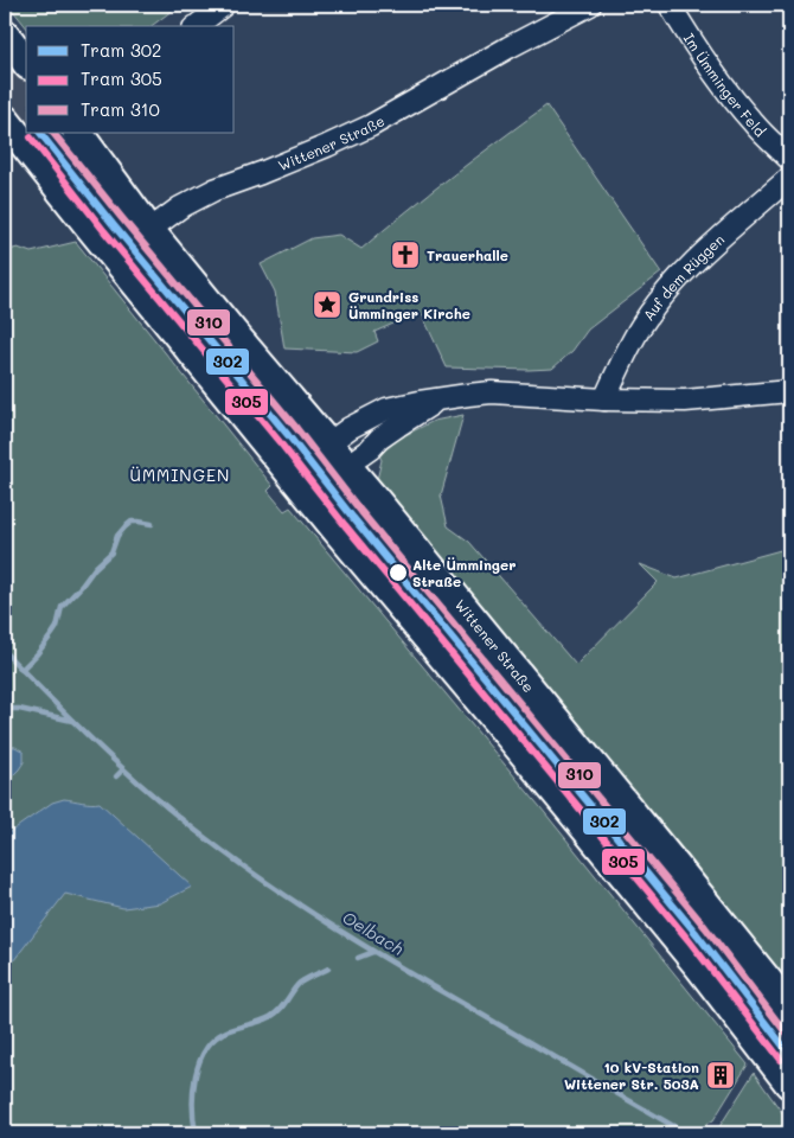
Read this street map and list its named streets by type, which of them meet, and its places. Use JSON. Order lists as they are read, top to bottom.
{
  "streets": {
    "main road": ["Wittener Straße"],
    "street": ["Im Ümminger Feld", "Auf dem Rüggen"]
  },
  "districts": ["ÜMMINGEN"],
  "water": ["Oelbach"],
  "places": {
    "church": ["Trauerhalle"],
    "place": ["Grundriss Ümminger Kirche"],
    "other": ["Alte Ümminger Straße"],
    "building": ["10 kV-Station Wittener Str. 503A"]
  },
  "lines": ["tram line 302", "tram line 310", "tram line 305"],
  "legend": ["Tram 302", "Tram 305", "Tram 310"]
}
